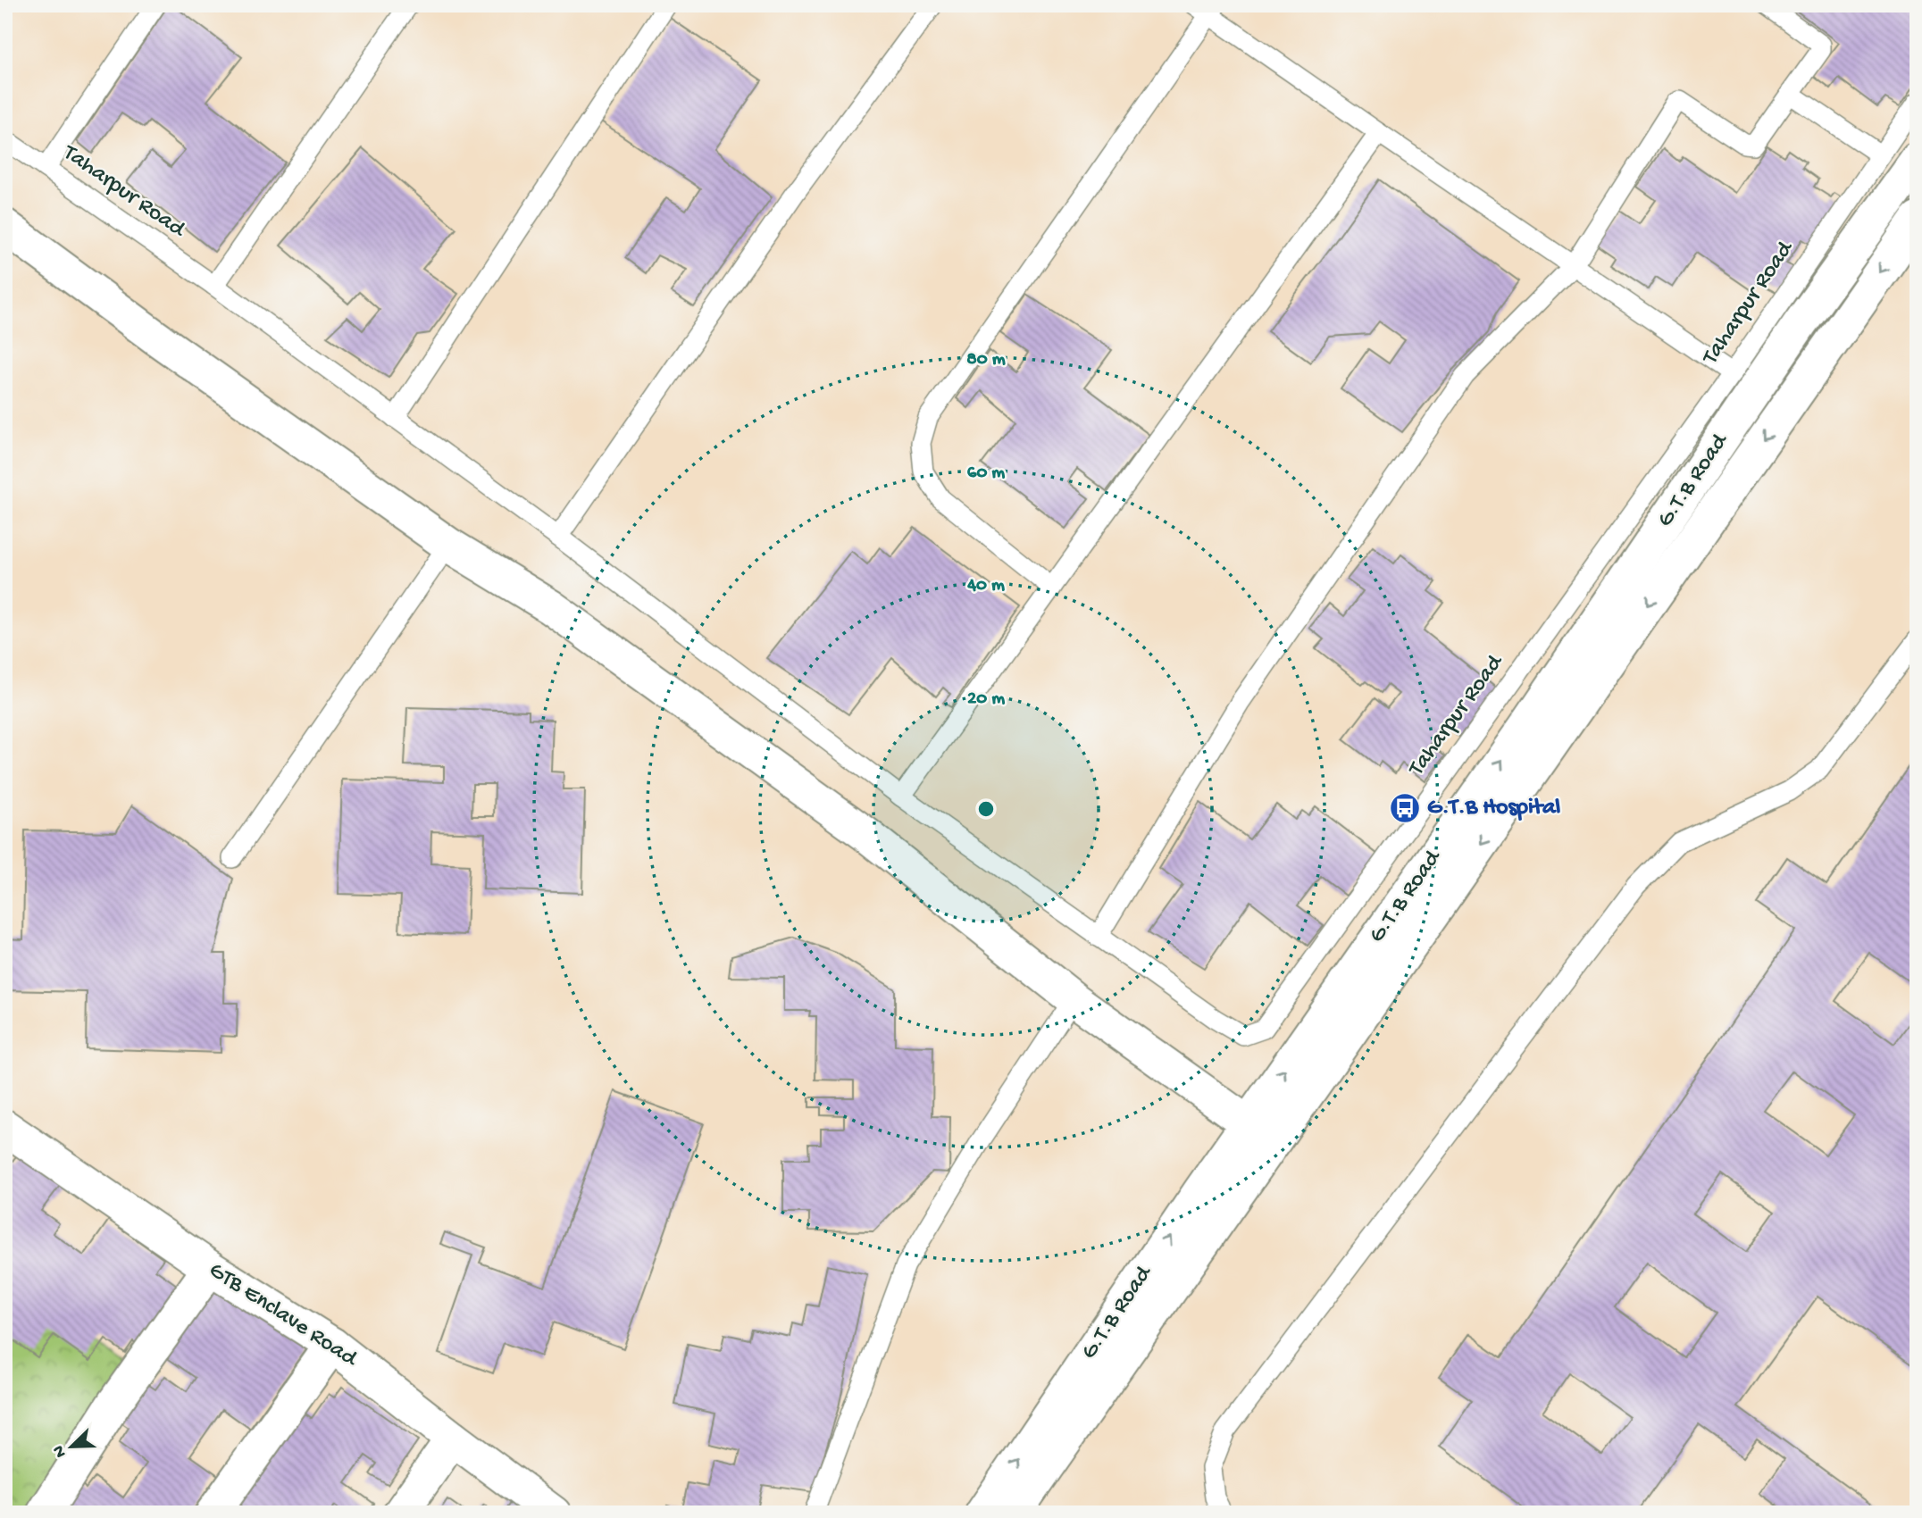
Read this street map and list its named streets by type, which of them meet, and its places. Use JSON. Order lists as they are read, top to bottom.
{
  "streets": {
    "main road": ["G.T.B Road", "GTB Enclave Road"],
    "lane": ["Taharpur Road"]
  },
  "places": {
    "bus stop": ["G.T.B Hospital"]
  },
  "north": "bottom left",
  "rings": [
    "80 m",
    "60 m",
    "40 m",
    "20 m"
  ]
}
